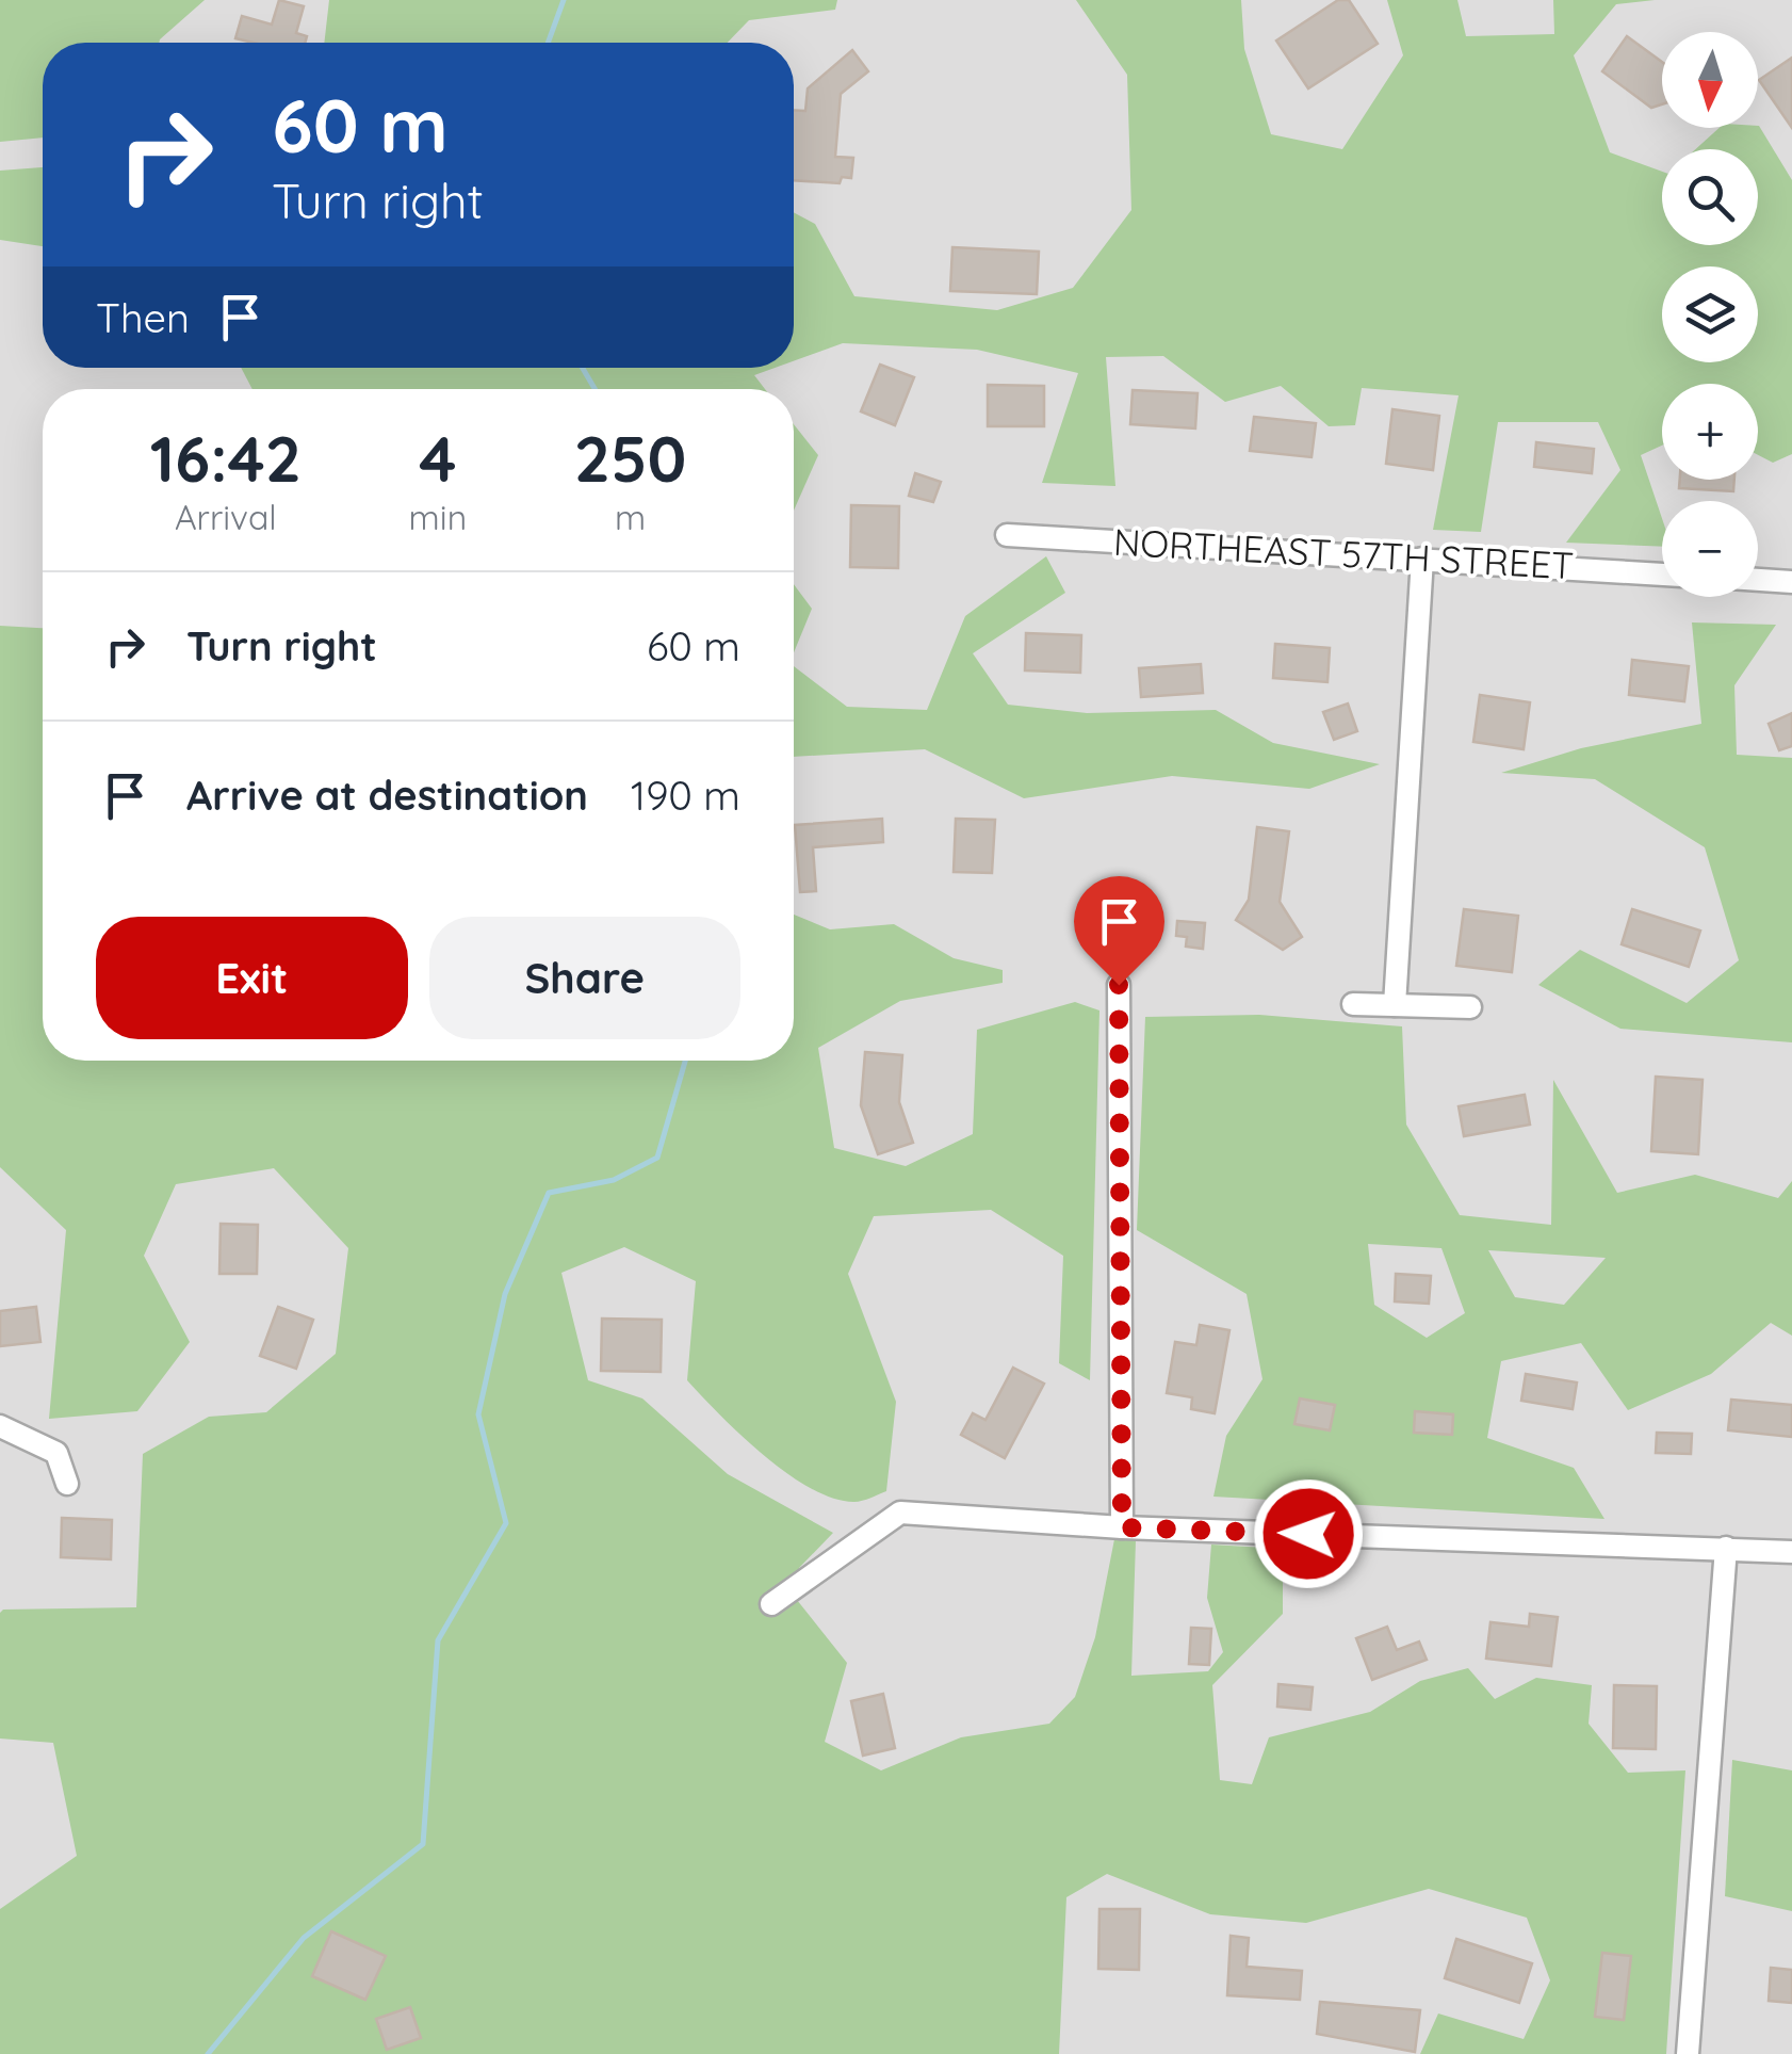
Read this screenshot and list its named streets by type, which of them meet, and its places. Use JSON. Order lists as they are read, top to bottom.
{
  "streets": {
    "street": ["NORTHEAST 57TH STREET"]
  },
  "north": "bottom",
  "page": {
    "map_buttons": ["+", "−"],
    "turn": ["60 m", "Turn right"],
    "then": "Then",
    "eta": [
      "16:42",
      "Arrival",
      "4",
      "min",
      "250",
      "m"
    ],
    "list": [
      {
        "name": "Turn right",
        "value": "60 m"
      },
      {
        "name": "Arrive at destination",
        "value": "190 m"
      }
    ],
    "buttons": ["Exit", "Share"]
  }
}
